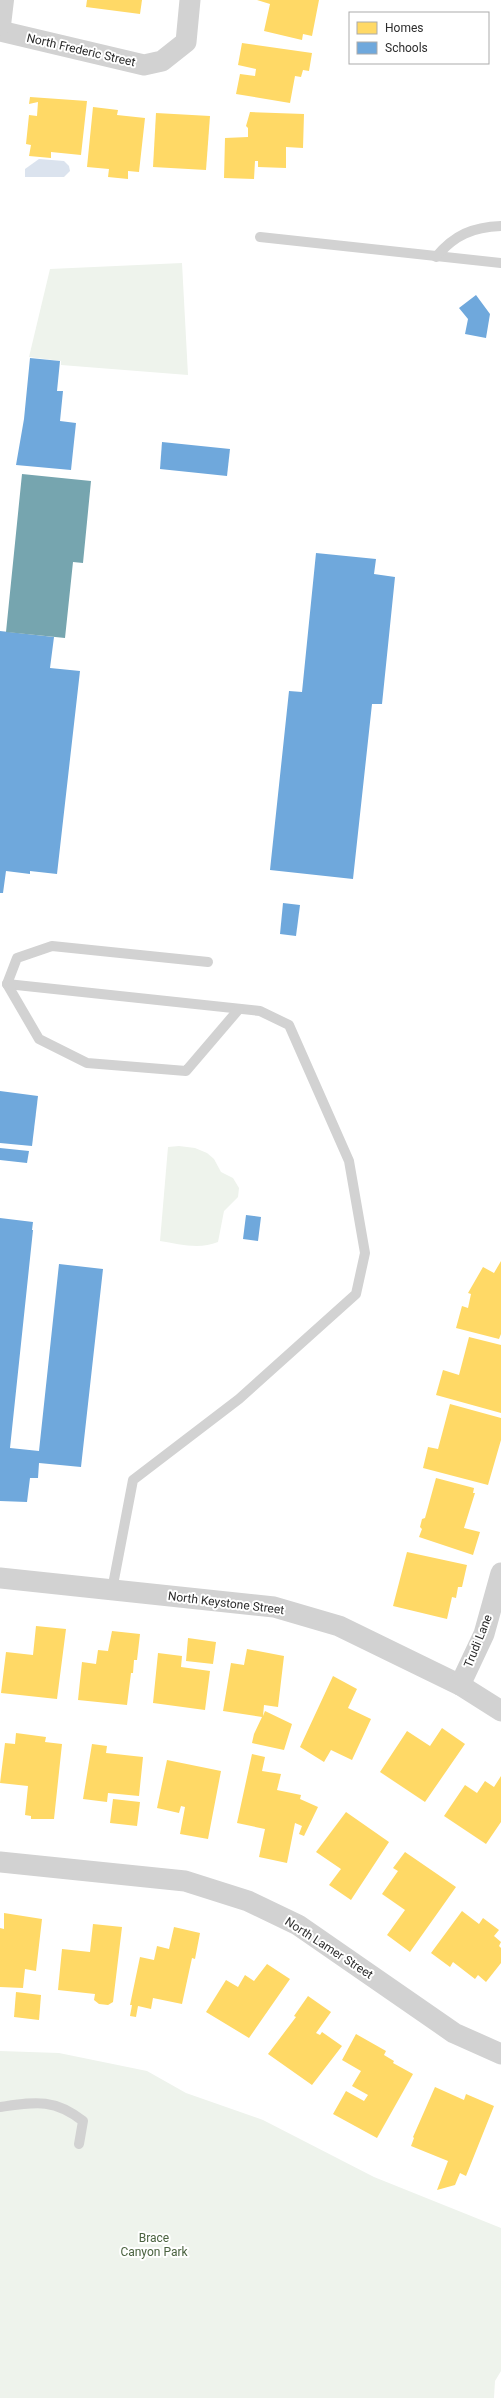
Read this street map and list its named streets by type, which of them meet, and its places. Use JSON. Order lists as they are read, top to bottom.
{
  "streets": {
    "street": [
      "North Frederic Street",
      "North Keystone Street",
      "Trudi Lane",
      "North Lamer Street"
    ]
  },
  "crossings": [
    ["North Keystone Street", "Trudi Lane"]
  ],
  "parks": ["Brace Canyon Park"],
  "legend": ["Homes", "Schools"]
}
